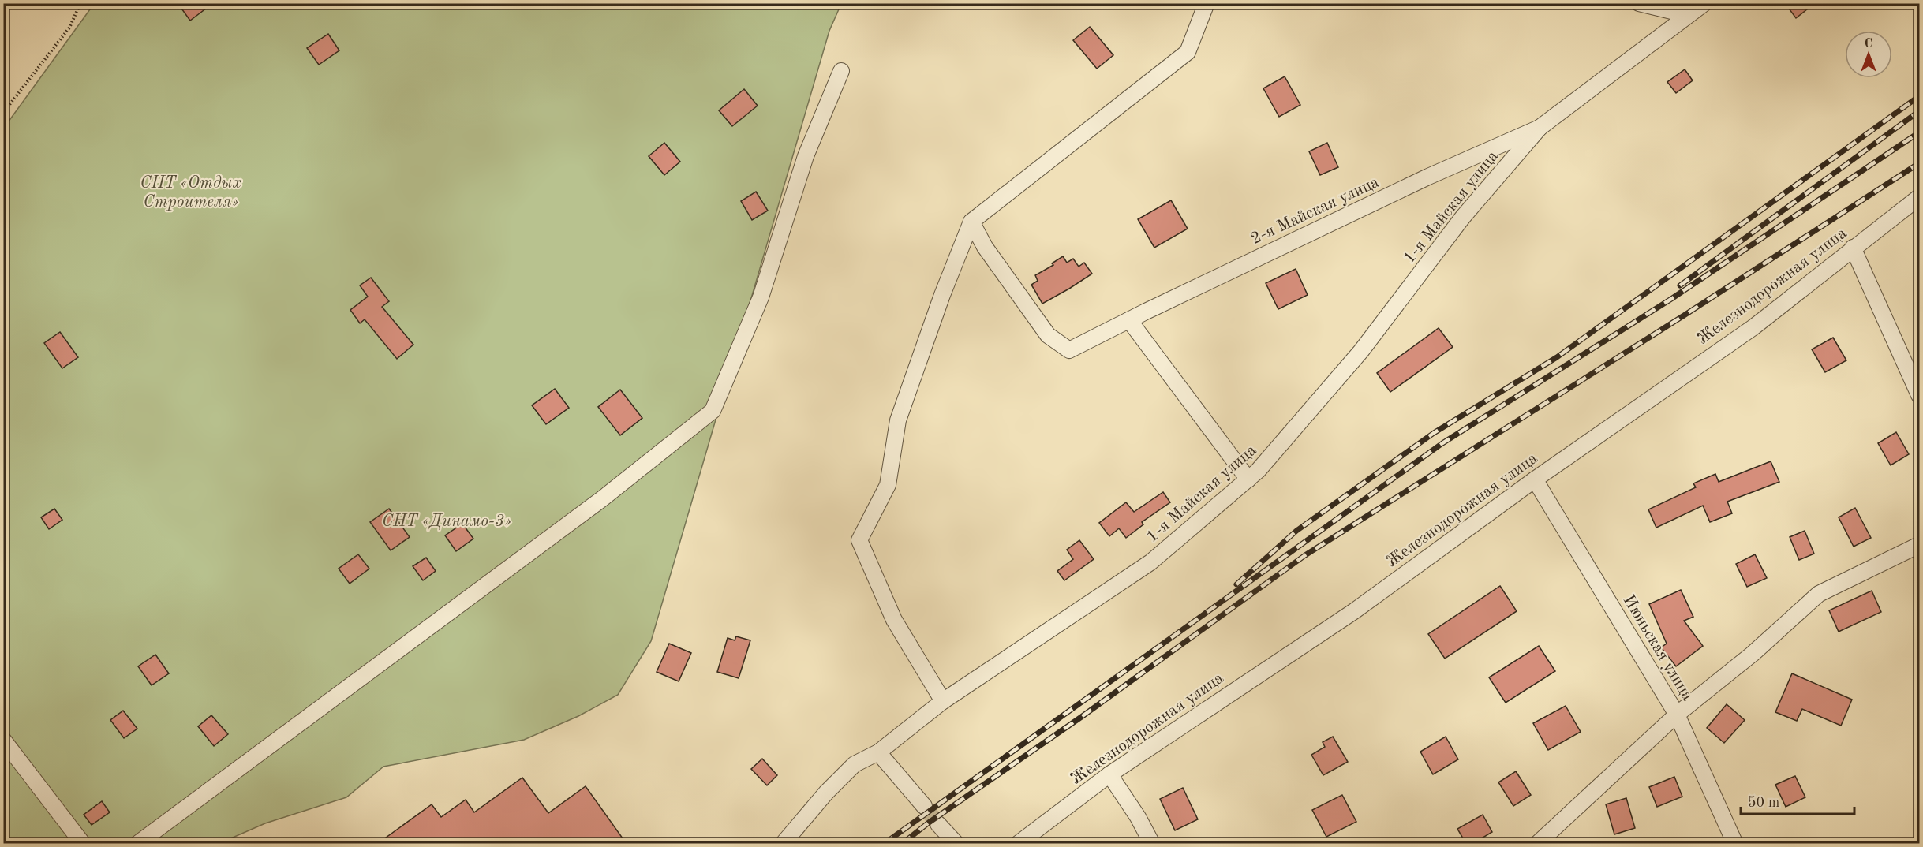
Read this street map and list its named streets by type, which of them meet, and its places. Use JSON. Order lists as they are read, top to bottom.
{
  "streets": {
    "street": [
      "1-я Майская улица",
      "2-я Майская улица",
      "Железнодорожная улица",
      "Июньская улица"
    ]
  },
  "crossings": [
    ["1-я Майская улица", "2-я Майская улица"],
    ["Железнодорожная улица", "Июньская улица"]
  ],
  "parks": ["СНТ «Отдых Строителя»", "СНТ «Динамо-3»"],
  "scale_bar": "50 m",
  "north": "top"
}
